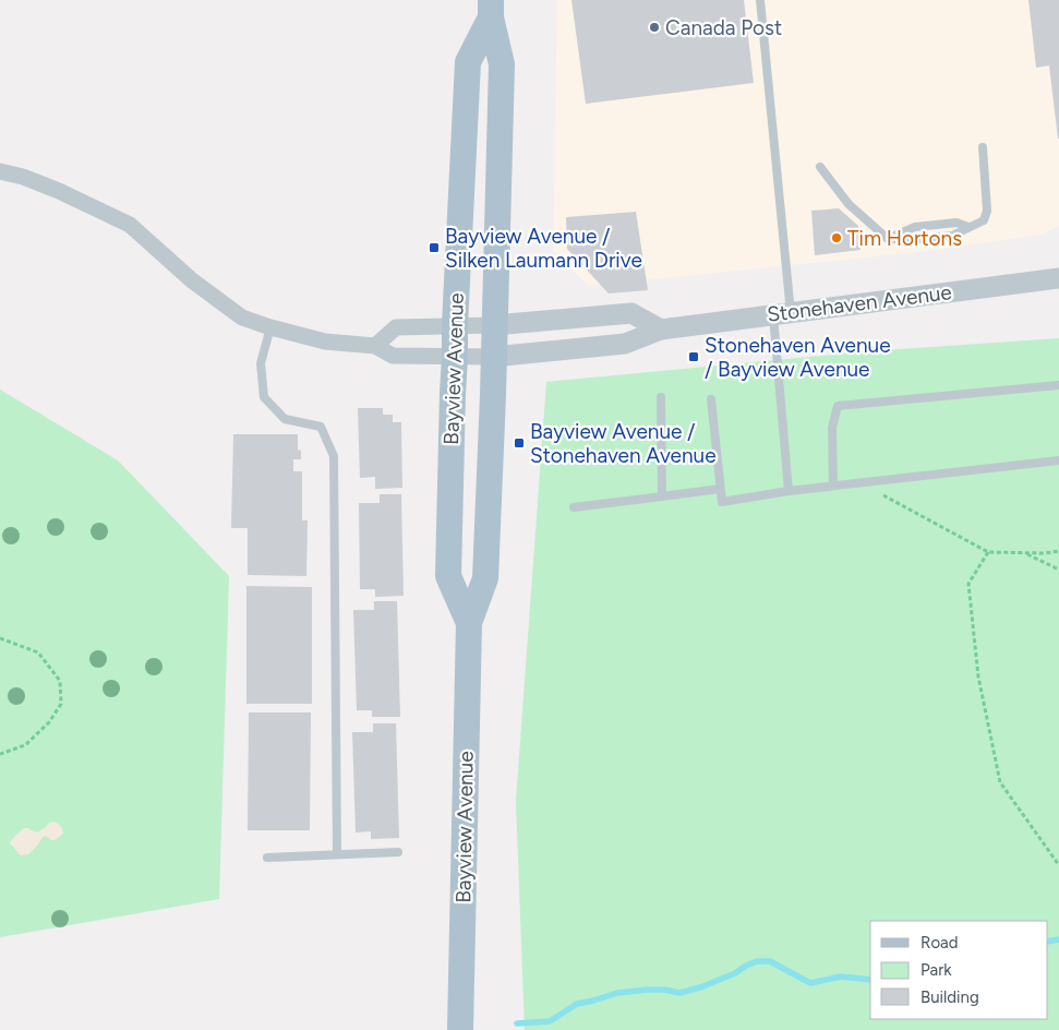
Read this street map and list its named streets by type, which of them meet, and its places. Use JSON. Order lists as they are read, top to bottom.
{
  "streets": {
    "main road": ["Bayview Avenue"],
    "street": ["Stonehaven Avenue"]
  },
  "crossings": [
    ["Stonehaven Avenue", "Bayview Avenue"]
  ],
  "places": {
    "other": ["Canada Post", "Tim Hortons"],
    "transit": ["Bayview Avenue / Silken Laumann Drive", "Stonehaven Avenue / Bayview Avenue", "Bayview Avenue / Stonehaven Avenue"]
  },
  "legend": ["Road", "Park", "Building"]
}
